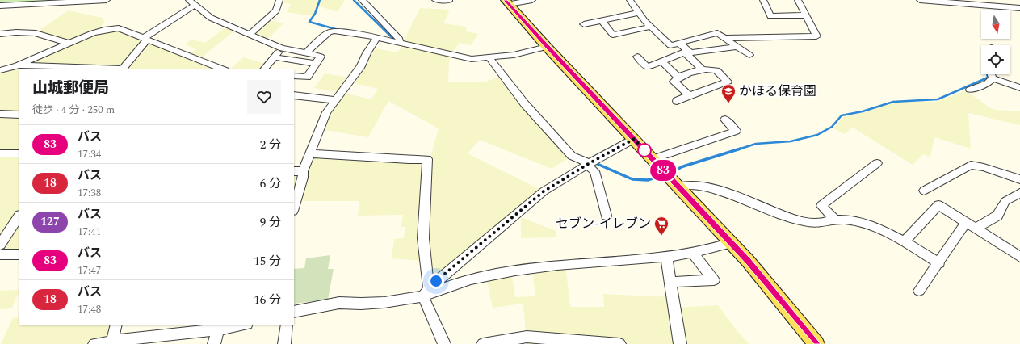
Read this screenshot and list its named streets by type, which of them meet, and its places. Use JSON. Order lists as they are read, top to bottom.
{
  "places": {
    "school or university": ["かほる保育園"],
    "supermarket": ["セブン-イレブン"]
  },
  "lines": ["bus line 83"],
  "north": "bottom",
  "page": {
    "on_map": "83",
    "heading": ["山城郵便局", "徒歩 · 4 分 · 250 m"],
    "list": [
      {
        "mark": "83",
        "name": "バス",
        "note": "17:34",
        "value": "2 分"
      },
      {
        "mark": "18",
        "name": "バス",
        "note": "17:38",
        "value": "6 分"
      },
      {
        "mark": "127",
        "name": "バス",
        "note": "17:41",
        "value": "9 分"
      },
      {
        "mark": "83",
        "name": "バス",
        "note": "17:47",
        "value": "15 分"
      },
      {
        "mark": "18",
        "name": "バス",
        "note": "17:48",
        "value": "16 分"
      }
    ]
  }
}
